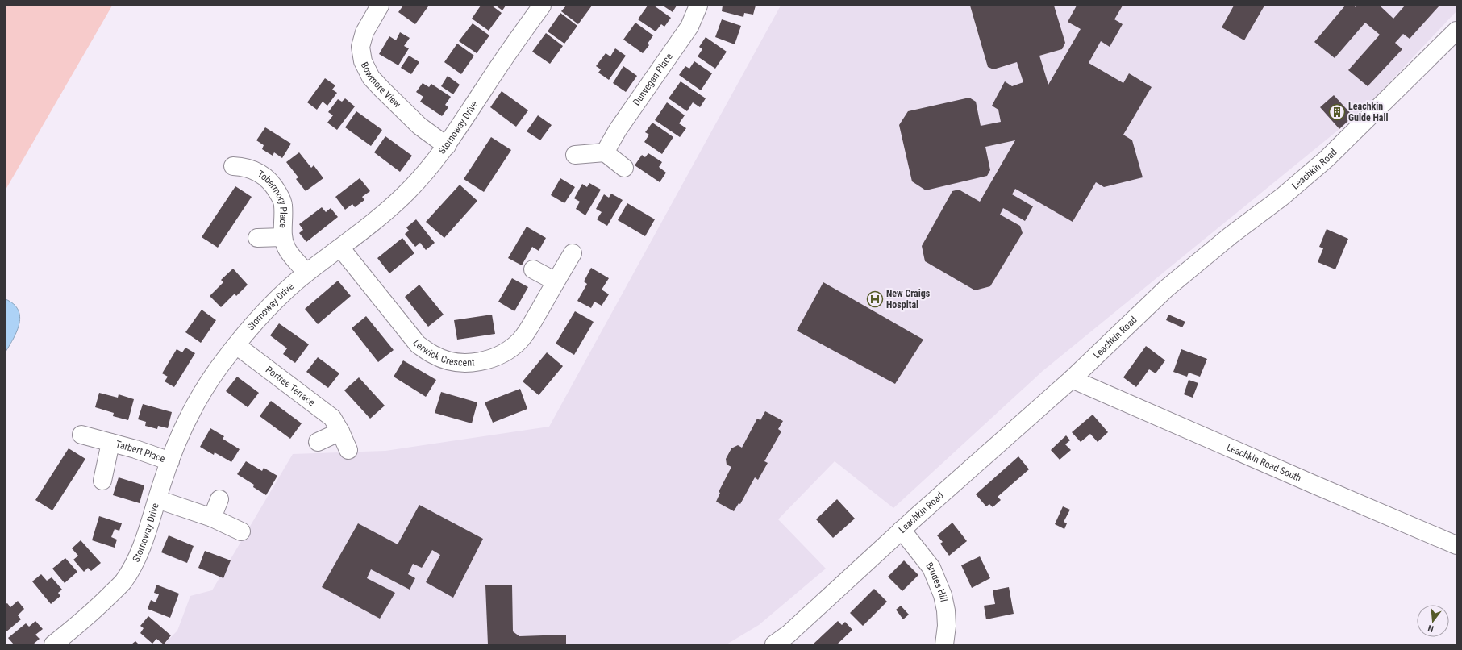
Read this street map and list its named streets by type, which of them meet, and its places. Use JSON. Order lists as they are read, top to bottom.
{
  "streets": {
    "street": [
      "Dunvegan Place",
      "Bowmore View",
      "Stornoway Drive",
      "Leachkin Road",
      "Tobermory Place",
      "Lerwick Crescent",
      "Portree Terrace",
      "Tarbert Place",
      "Leachkin Road South",
      "Brudes Hill"
    ]
  },
  "crossings": [
    ["Bowmore View", "Stornoway Drive"],
    ["Stornoway Drive", "Tobermory Place"],
    ["Stornoway Drive", "Lerwick Crescent"],
    ["Stornoway Drive", "Portree Terrace"],
    ["Stornoway Drive", "Tarbert Place"],
    ["Leachkin Road", "Leachkin Road South"],
    ["Leachkin Road", "Brudes Hill"]
  ],
  "places": {
    "building": ["Leachkin Guide Hall"],
    "hospital": ["New Craigs Hospital"]
  },
  "north": "bottom"
}
